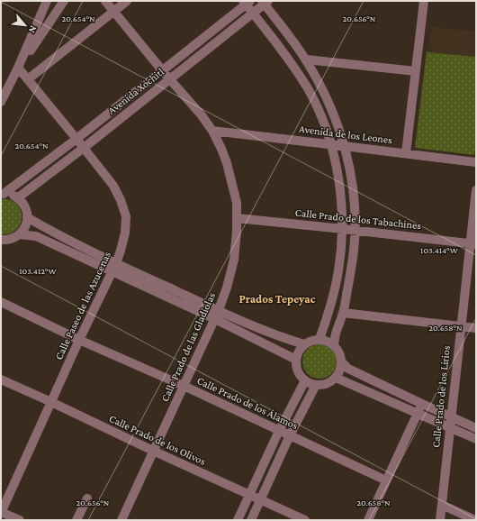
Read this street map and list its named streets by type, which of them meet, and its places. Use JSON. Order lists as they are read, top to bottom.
{
  "streets": {
    "street": [
      "Avenida Xóchitl",
      "Avenida de los Leones",
      "Calle Prado de los Tabachines",
      "Calle Paseo de las Azucenas",
      "Calle Prado de las Gladiolas",
      "Calle Prado de los Lirios",
      "Calle Prado de los Álamos",
      "Calle Prado de los Olivos"
    ]
  },
  "crossings": [
    ["Avenida Xóchitl", "Calle Paseo de las Azucenas"],
    ["Avenida Xóchitl", "Calle Prado de las Gladiolas"],
    ["Avenida de los Leones", "Calle Prado de las Gladiolas"],
    ["Calle Prado de los Tabachines", "Calle Prado de las Gladiolas"],
    ["Calle Prado de los Tabachines", "Calle Prado de los Lirios"],
    ["Calle Paseo de las Azucenas", "Calle Prado de los Álamos"],
    ["Calle Paseo de las Azucenas", "Calle Prado de los Olivos"],
    ["Calle Prado de las Gladiolas", "Calle Prado de los Álamos"],
    ["Calle Prado de las Gladiolas", "Calle Prado de los Olivos"]
  ],
  "districts": ["Prados Tepeyac"],
  "north": "bottom right",
  "coordinates": [
    "20.654°N",
    "20.656°N",
    "103.414°W",
    "103.412°W",
    "20.658°N"
  ]
}
